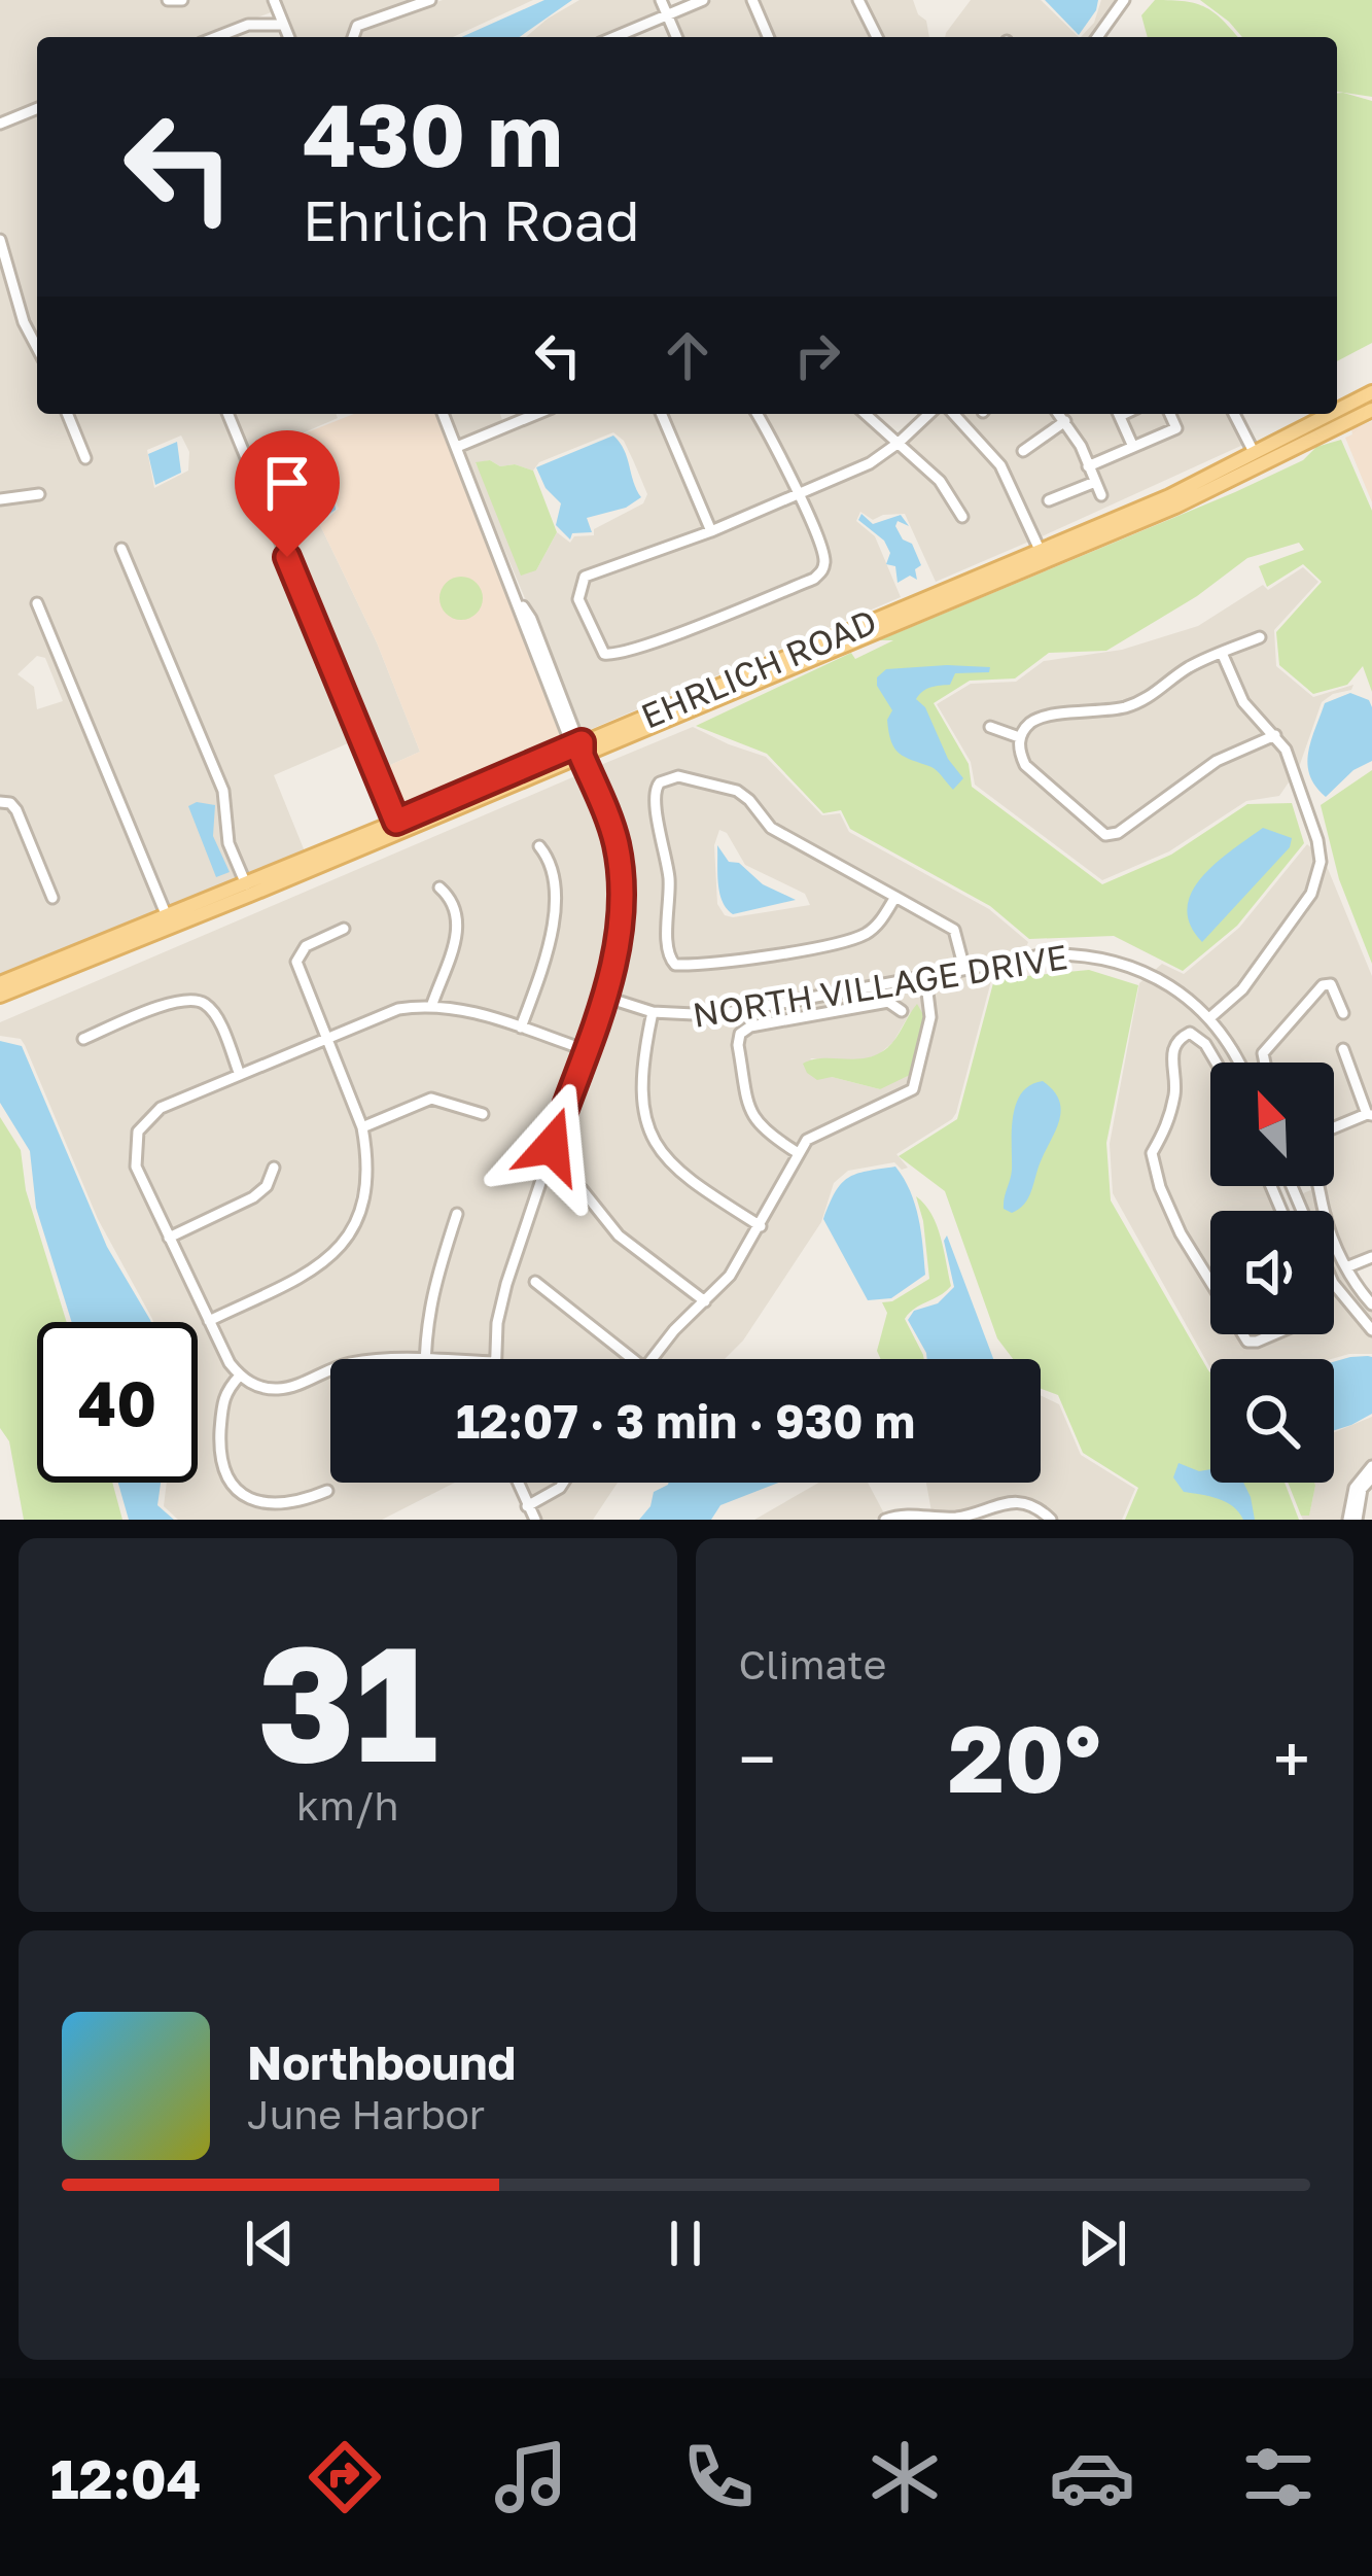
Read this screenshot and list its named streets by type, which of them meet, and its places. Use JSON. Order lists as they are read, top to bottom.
{
  "streets": {
    "main road": ["EHRLICH ROAD"],
    "street": ["NORTH VILLAGE DRIVE"]
  },
  "north": "top left",
  "page": {
    "turn": ["430 m", "Ehrlich Road"],
    "limit": "40",
    "trip": "12:07 · 3 min · 930 m",
    "tile": [
      ["31", "km/h"],
      "Climate"
    ],
    "heat": ["−", "20°", "+"],
    "song": ["Northbound", "June Harbor"],
    "tabs": "12:04"
  }
}
